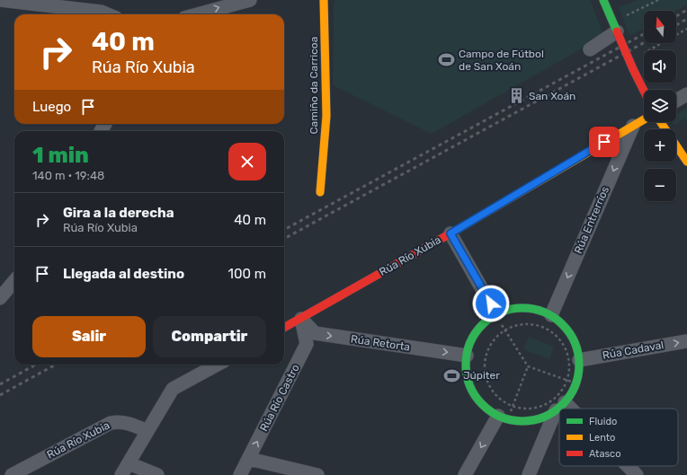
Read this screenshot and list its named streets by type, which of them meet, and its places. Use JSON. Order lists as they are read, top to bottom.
{
  "streets": {
    "street": [
      "Camiño da Carricoa",
      "Rúa Entrerríos",
      "Rúa Río Xubia",
      "Rúa Retorta",
      "Rúa Cadaval",
      "Rúa Río Castro"
    ]
  },
  "crossings": [
    ["Rúa Entrerríos", "Rúa Río Xubia"],
    ["Rúa Río Xubia", "Rúa Retorta"],
    ["Rúa Río Xubia", "Rúa Río Castro"],
    ["Rúa Retorta", "Rúa Río Castro"]
  ],
  "one_way": [
    "Rúa Entrerríos",
    "Rúa Retorta",
    "Rúa Cadaval",
    "Rúa Río Castro"
  ],
  "places": {
    "sports": ["Campo de Fútbol de San Xoán", "Júpiter"],
    "building": ["San Xoán"]
  },
  "legend": ["Fluido", "Lento", "Atasco"],
  "north": "top",
  "page": {
    "map_buttons": ["+", "−"],
    "turn": ["40 m", "Rúa Río Xubia"],
    "then": "Luego",
    "heading": ["1 min", "140 m · 19:48"],
    "list": [
      {
        "name": "Gira a la derecha",
        "note": "Rúa Río Xubia",
        "value": "40 m"
      },
      {
        "name": "Llegada al destino",
        "value": "100 m"
      }
    ],
    "buttons": ["Salir", "Compartir"]
  }
}
